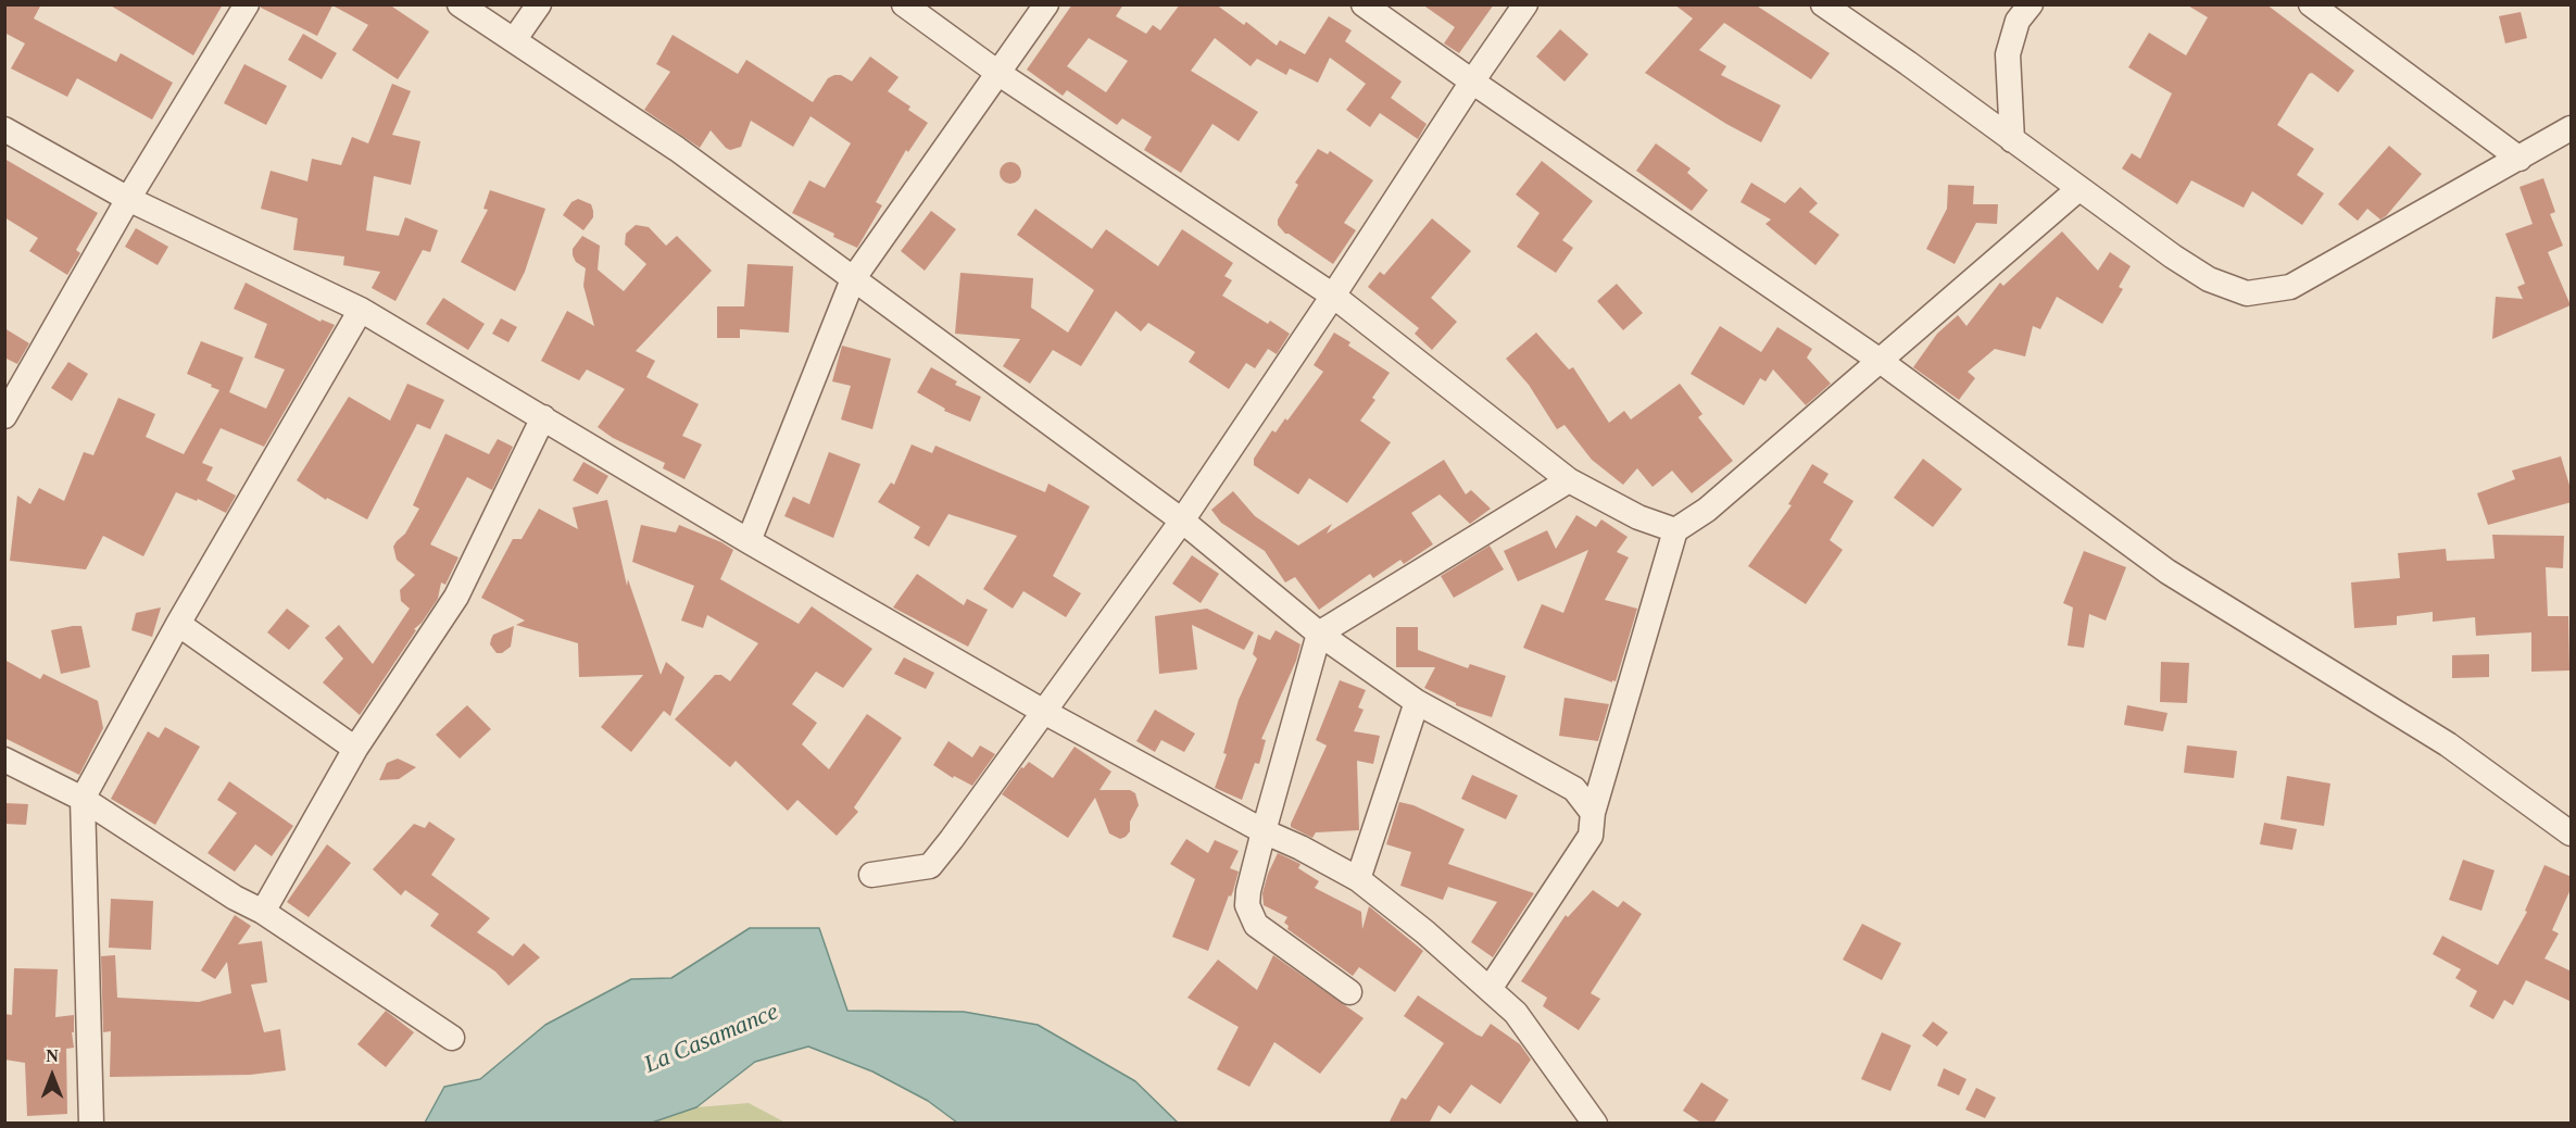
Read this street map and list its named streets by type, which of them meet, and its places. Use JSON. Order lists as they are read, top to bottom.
{
  "water": ["La Casamance"],
  "north": "top"
}
